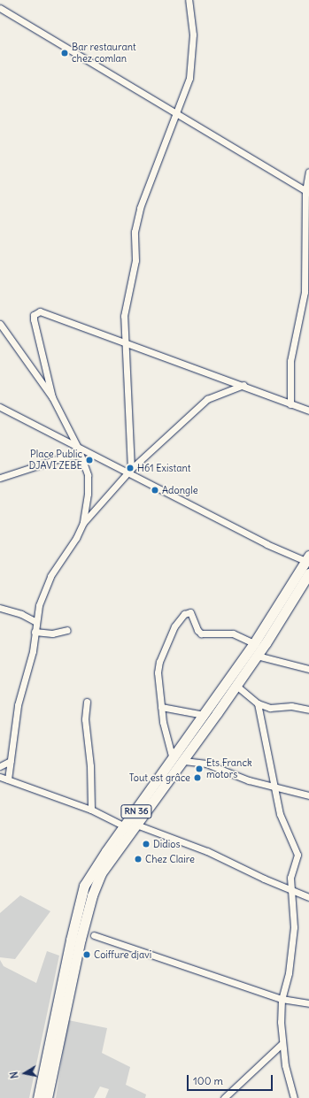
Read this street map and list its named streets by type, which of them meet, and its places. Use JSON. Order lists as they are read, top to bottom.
{
  "streets": {
    "main road": ["RN 36"]
  },
  "places": [
    "Bar restaurant chez comlan",
    "Place Public DJAVI ZEBE",
    "H61 Existant",
    "Adongle",
    "Ets Franck motors",
    "Tout est grâce",
    "Didios",
    "Chez Claire",
    "Coiffure djavi"
  ],
  "scale_bar": "100 m",
  "north": "left"
}
